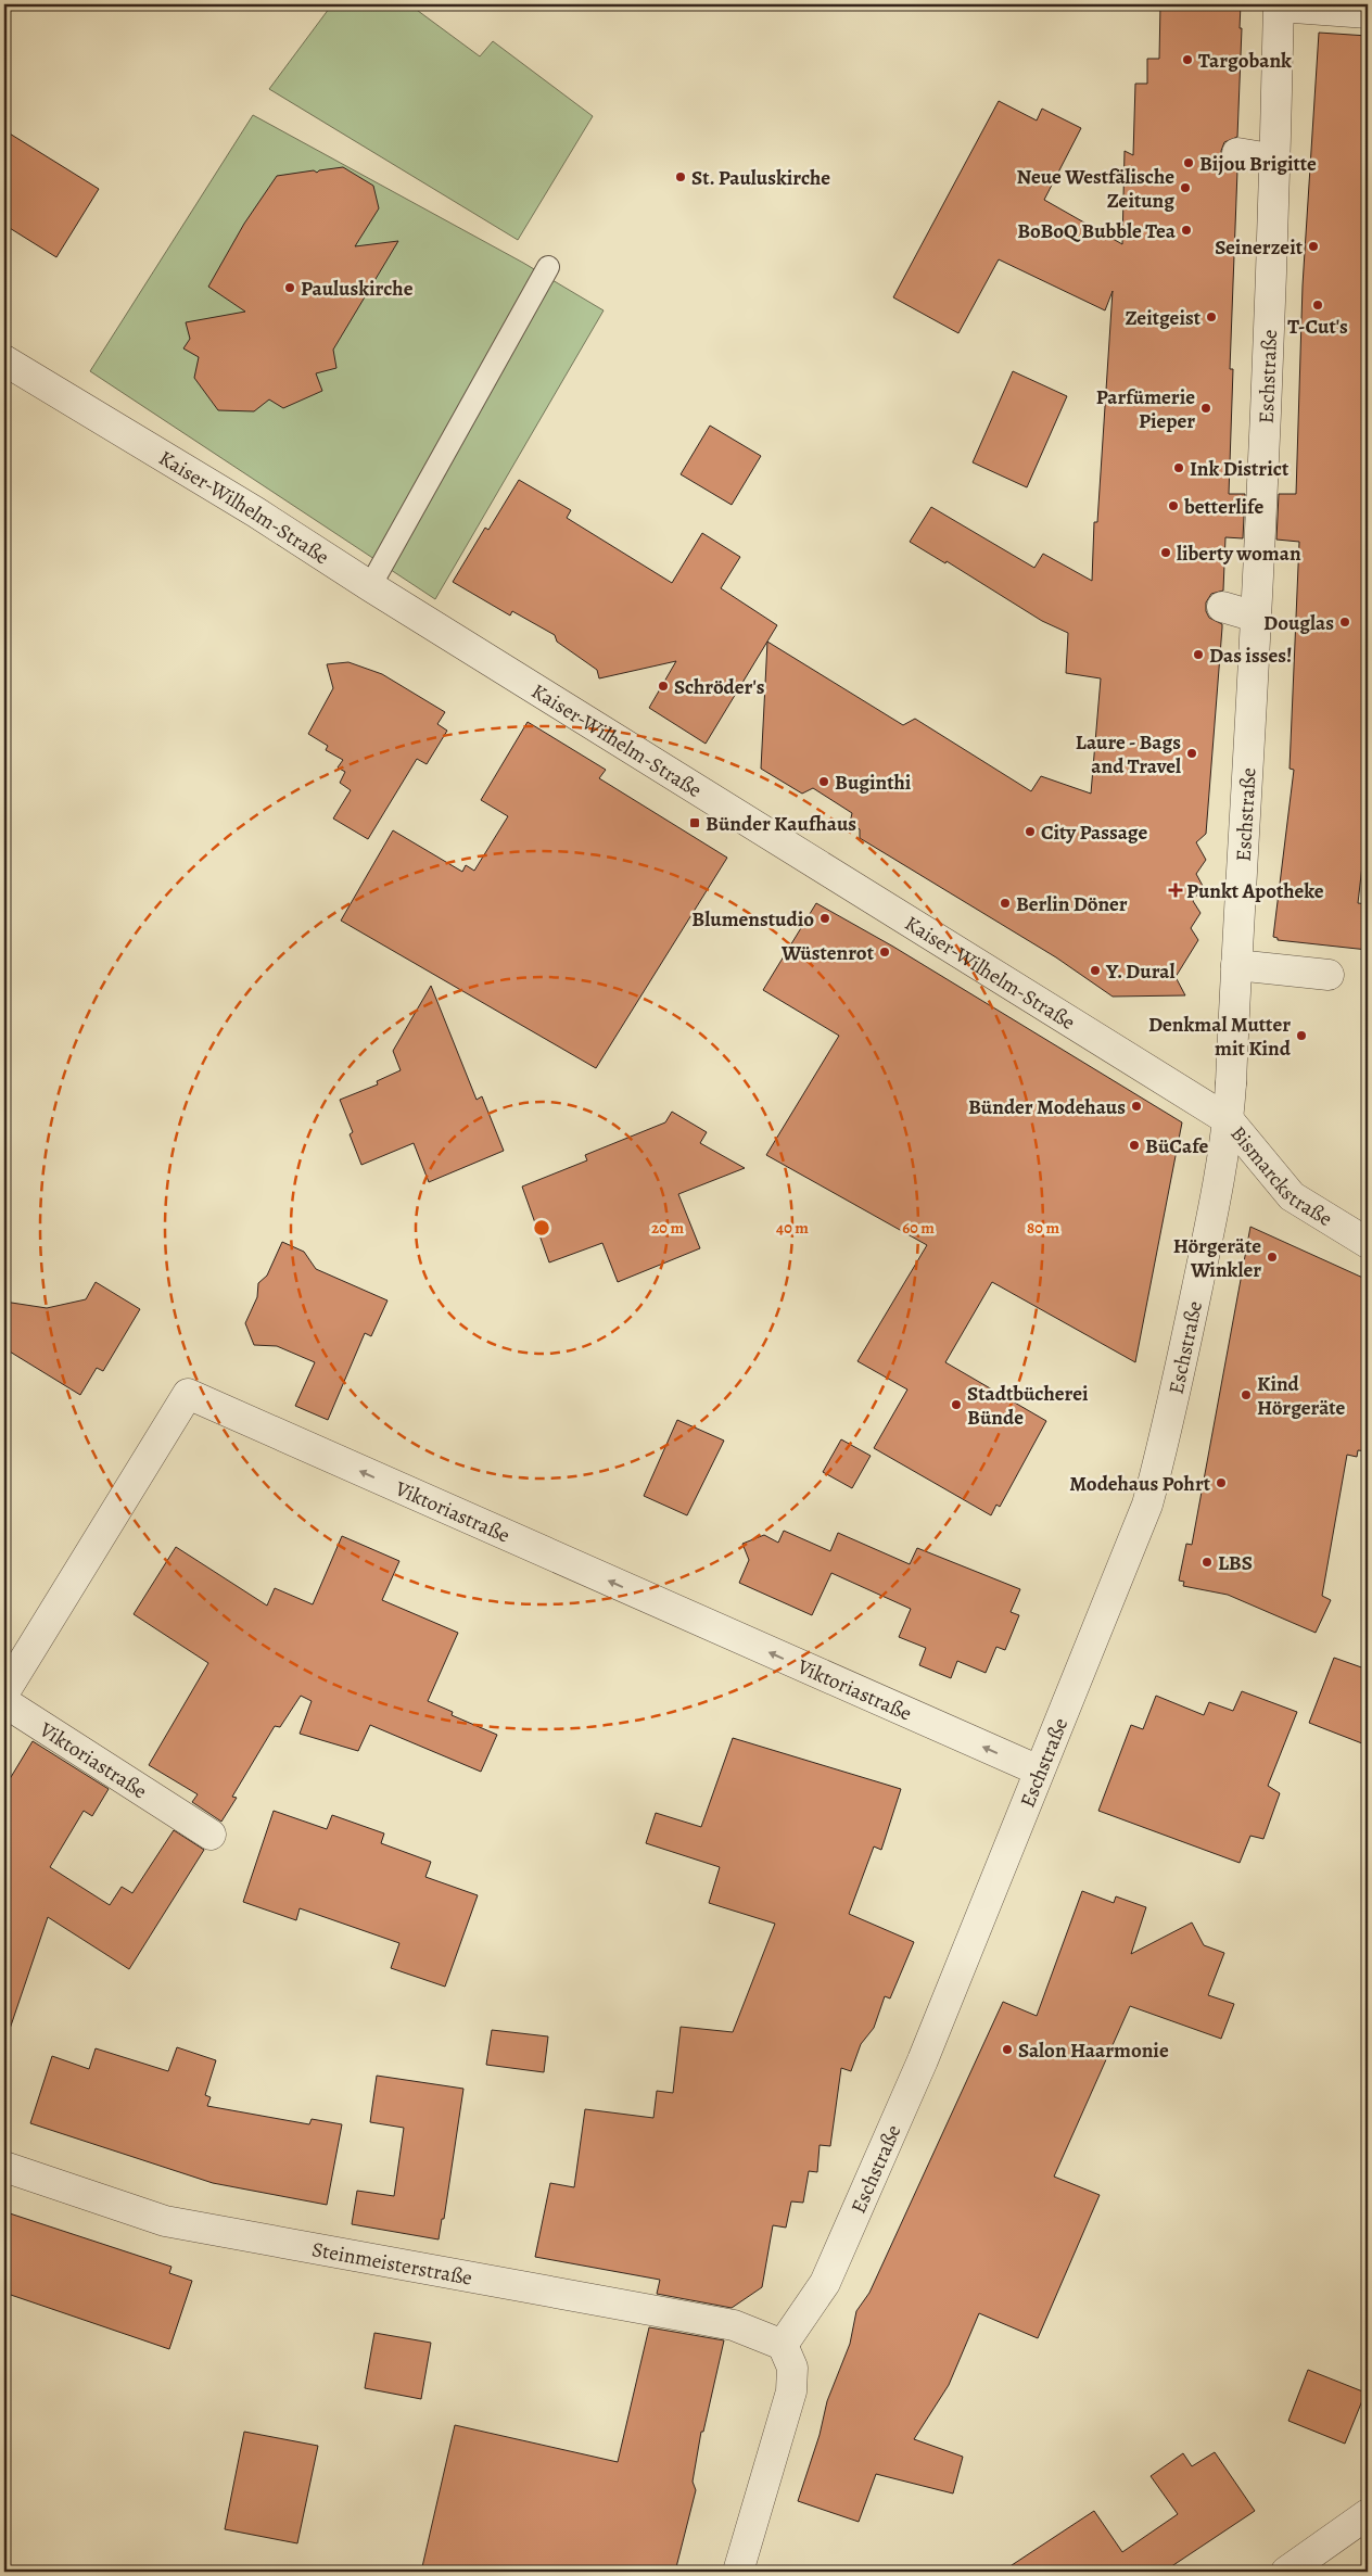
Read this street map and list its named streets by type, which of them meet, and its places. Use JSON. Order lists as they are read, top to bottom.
{
  "streets": {
    "street": [
      "Eschstraße",
      "Kaiser-Wilhelm-Straße",
      "Bismarckstraße",
      "Viktoriastraße",
      "Steinmeisterstraße"
    ]
  },
  "crossings": [
    ["Eschstraße", "Kaiser-Wilhelm-Straße"],
    ["Eschstraße", "Bismarckstraße"],
    ["Eschstraße", "Viktoriastraße"],
    ["Eschstraße", "Steinmeisterstraße"],
    ["Kaiser-Wilhelm-Straße", "Bismarckstraße"]
  ],
  "one_way": ["Viktoriastraße"],
  "places": {
    "other": [
      "Targobank",
      "Bijou Brigitte",
      "St. Pauluskirche",
      "Neue Westfälische Zeitung",
      "BoBoQ Bubble Tea",
      "Seinerzeit",
      "Pauluskirche",
      "T-Cut's",
      "Zeitgeist",
      "Parfümerie Pieper",
      "Ink District",
      "betterlife",
      "liberty woman",
      "Douglas",
      "Das isses!",
      "Schröder's",
      "Laure - Bags and Travel",
      "Buginthi",
      "City Passage",
      "Berlin Döner",
      "Blumenstudio",
      "Wüstenrot",
      "Y. Dural",
      "Denkmal Mutter mit Kind",
      "Bünder Modehaus",
      "BüCafe",
      "Hörgeräte Winkler",
      "Kind Hörgeräte",
      "Stadtbücherei Bünde",
      "Modehaus Pohrt",
      "LBS",
      "Salon Haarmonie"
    ],
    "transit": ["Bünder Kaufhaus"],
    "health": ["Punkt Apotheke"]
  },
  "rings": [
    "20 m",
    "40 m",
    "60 m",
    "80 m"
  ]
}
